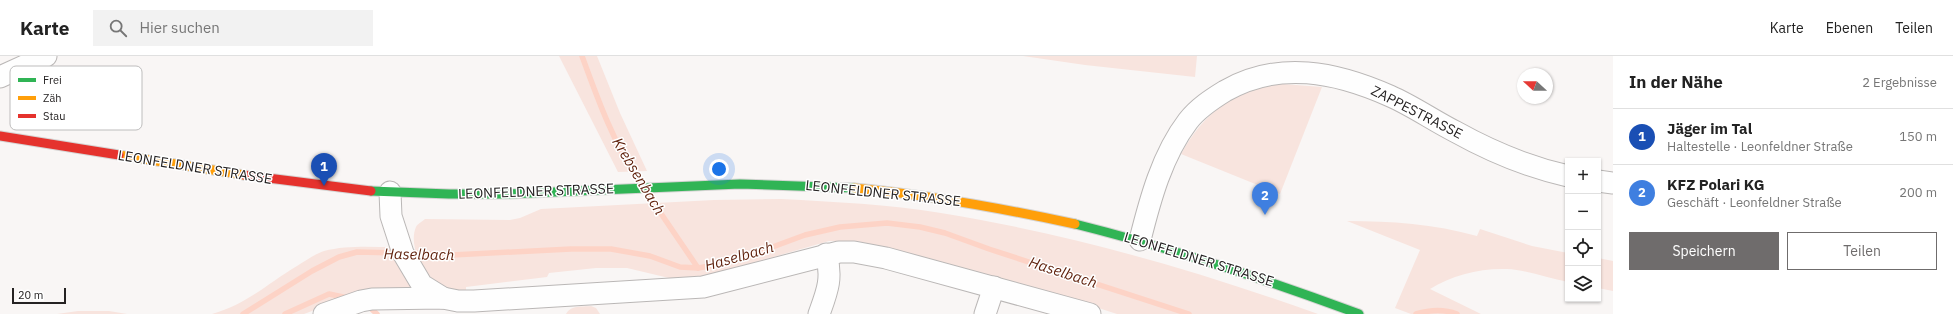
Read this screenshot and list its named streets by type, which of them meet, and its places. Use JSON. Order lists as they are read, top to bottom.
{
  "streets": {
    "main road": ["LEONFELDNER STRASSE"],
    "street": ["ZAPPESTRASSE"]
  },
  "crossings": [
    ["ZAPPESTRASSE", "LEONFELDNER STRASSE"]
  ],
  "water": ["Krebsenbach", "Haselbach"],
  "legend": ["Frei", "Zäh", "Stau"],
  "scale_bar": "20 m",
  "north": "left",
  "page": {
    "header": "Karte",
    "search": "Hier suchen",
    "nav": ["Karte", "Ebenen", "Teilen"],
    "heading": ["In der Nähe", "2 Ergebnisse"],
    "list": [
      {
        "mark": "1",
        "name": "Jäger im Tal",
        "note": "Haltestelle · Leonfeldner Straße",
        "value": "150 m"
      },
      {
        "mark": "2",
        "name": "KFZ Polari KG",
        "note": "Geschäft · Leonfeldner Straße",
        "value": "200 m"
      }
    ],
    "pins": ["1", "2"],
    "map_buttons": ["+", "−"],
    "buttons": ["Speichern", "Teilen"],
    "scale": "20 m"
  }
}
